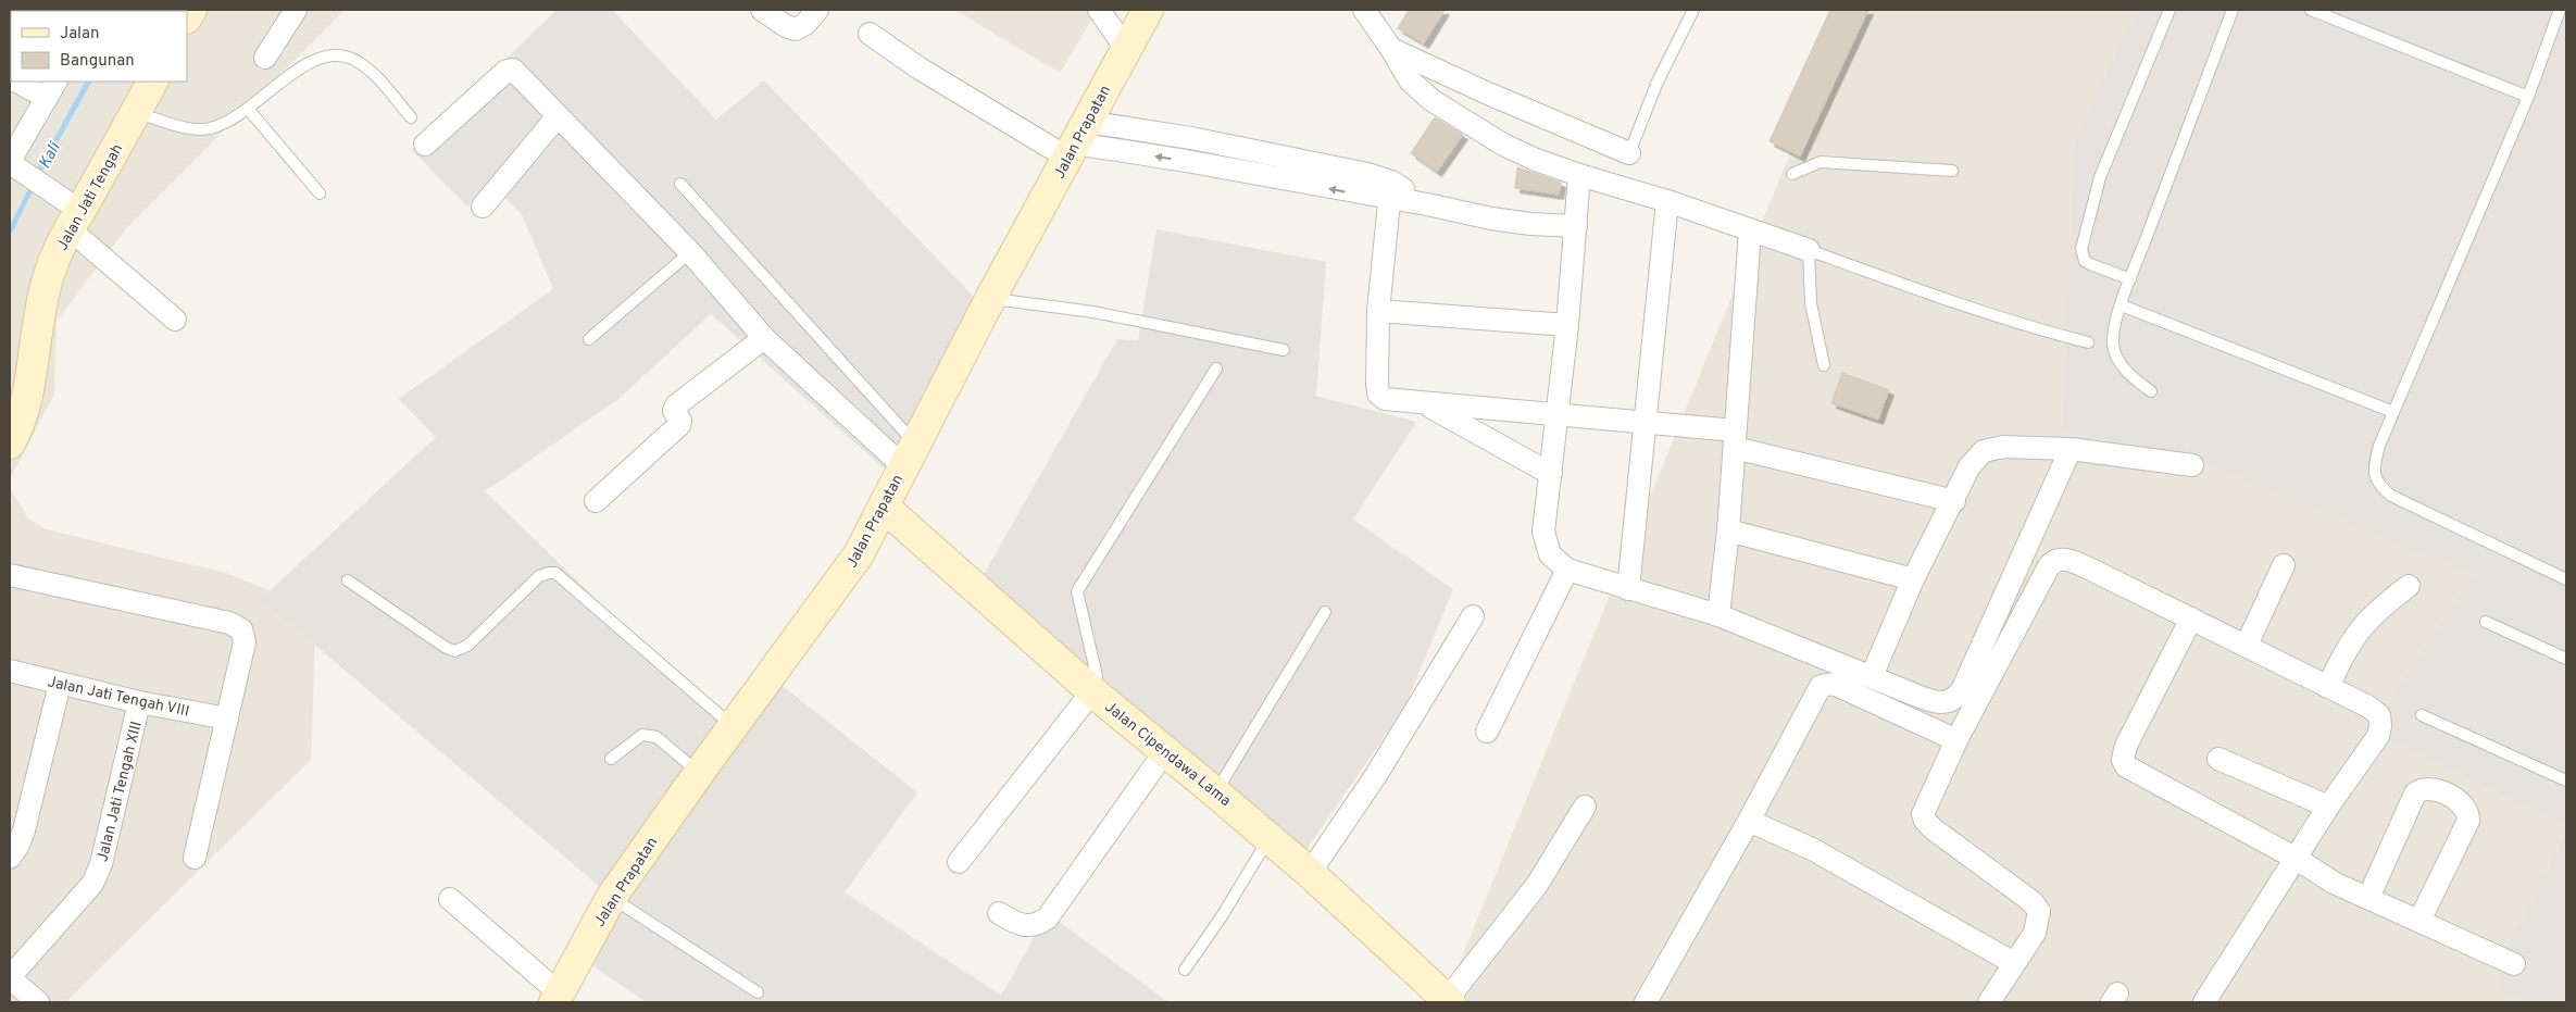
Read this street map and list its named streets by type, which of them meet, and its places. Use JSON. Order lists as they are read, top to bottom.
{
  "streets": {
    "street": [
      "Jalan Prapatan",
      "Jalan Jati Tengah",
      "Jalan Jati Tengah VIII",
      "Jalan Cipendawa Lama",
      "Jalan Jati Tengah XIII"
    ]
  },
  "crossings": [
    ["Jalan Prapatan", "Jalan Cipendawa Lama"],
    ["Jalan Jati Tengah VIII", "Jalan Jati Tengah XIII"]
  ],
  "water": ["Kali"],
  "legend": ["Jalan", "Bangunan"]
}
